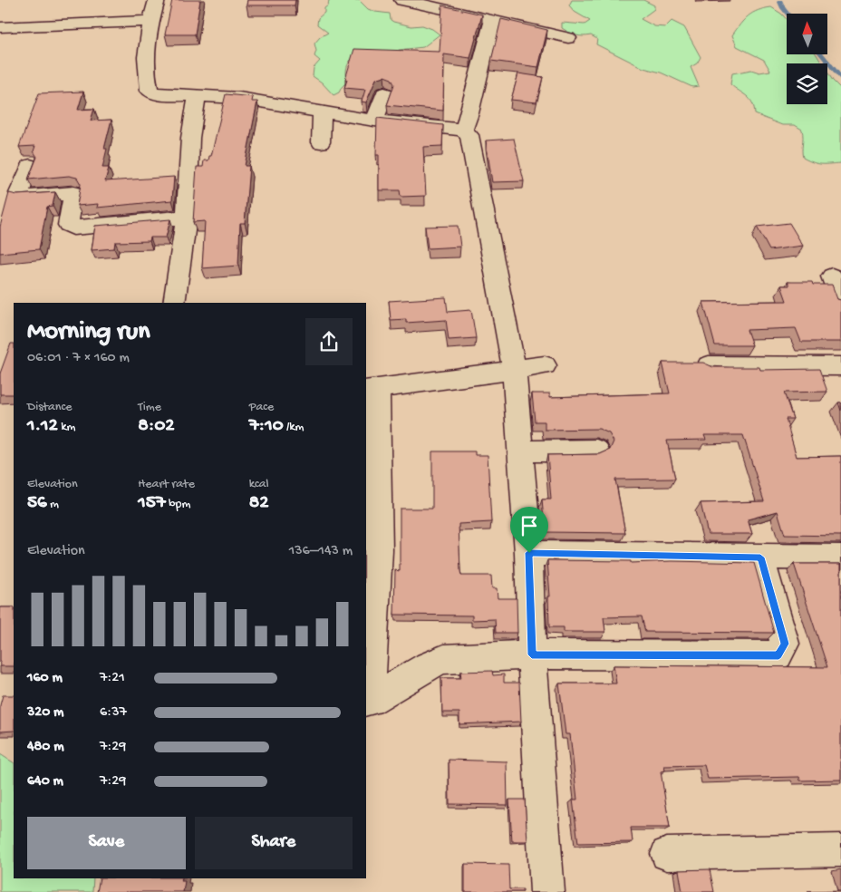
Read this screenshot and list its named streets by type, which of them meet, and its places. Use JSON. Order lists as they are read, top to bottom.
{
  "north": "top",
  "page": {
    "heading": ["Morning run", "06:01 · 7 × 160 m"],
    "stats": [
      ["Distance", "1.12 km"],
      ["Time", "8:02"],
      ["Pace", "7:10 /km"],
      ["Elevation", "56 m"],
      ["Heart rate", "157 bpm"],
      ["kcal", "82"]
    ],
    "chart": ["Elevation", "136–143 m"],
    "list": [
      {
        "name": "160 m",
        "note": "7:21"
      },
      {
        "name": "320 m",
        "note": "6:37"
      },
      {
        "name": "480 m",
        "note": "7:29"
      },
      {
        "name": "640 m",
        "note": "7:29"
      }
    ],
    "buttons": ["Save", "Share"]
  }
}
